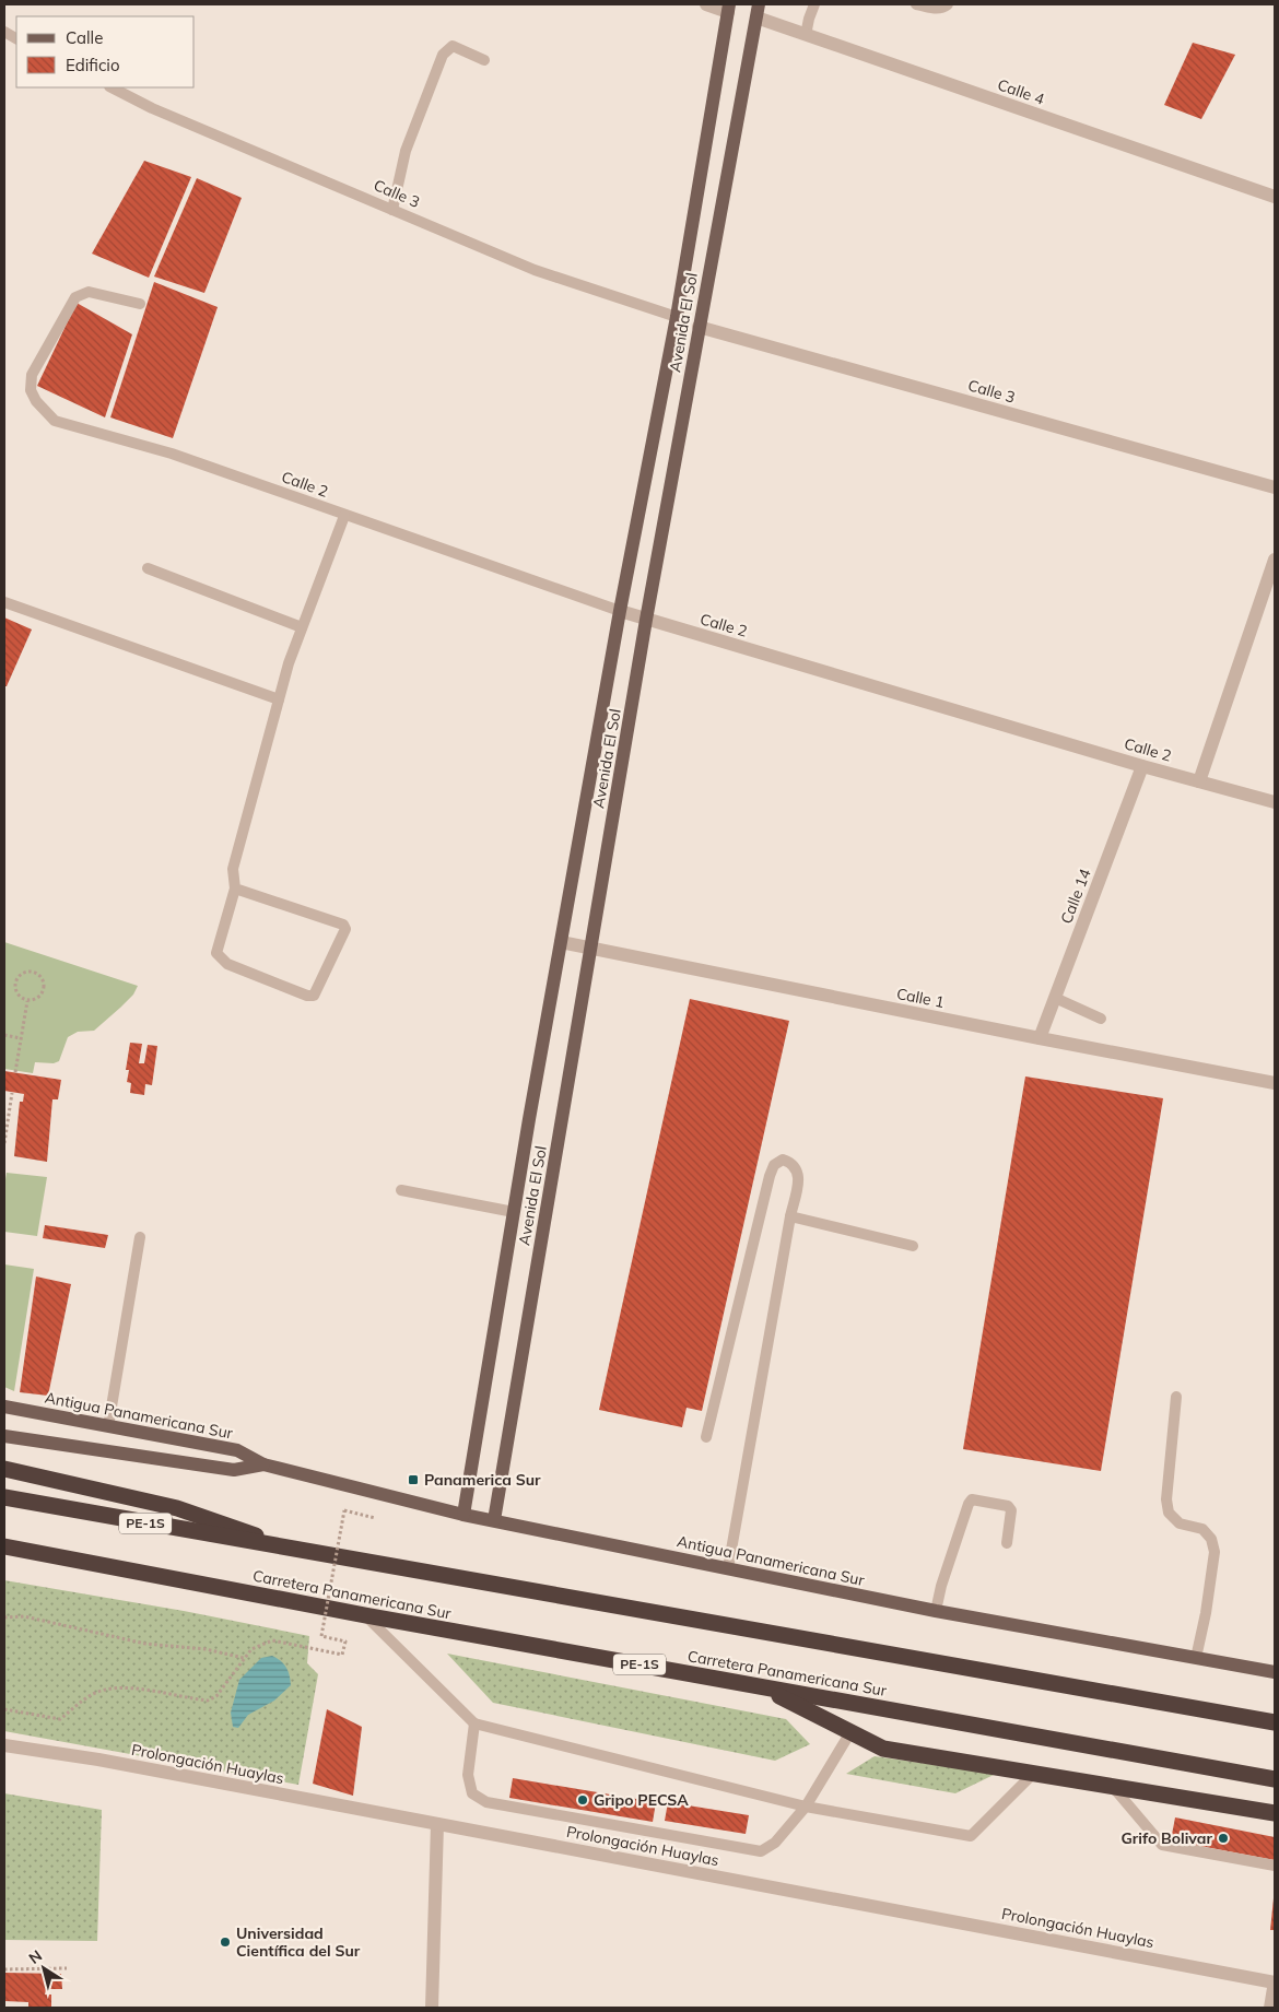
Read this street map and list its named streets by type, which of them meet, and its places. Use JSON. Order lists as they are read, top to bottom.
{
  "streets": {
    "highway": ["PE-1S", "Carretera Panamericana Sur"],
    "main road": ["Avenida El Sol", "Antigua Panamericana Sur"],
    "street": [
      "Calle 4",
      "Calle 3",
      "Calle 2",
      "Calle 14",
      "Calle 1",
      "Prolongación Huaylas"
    ]
  },
  "crossings": [
    ["Calle 4", "Avenida El Sol"],
    ["Calle 3", "Avenida El Sol"],
    ["Avenida El Sol", "Calle 2"],
    ["Avenida El Sol", "Calle 1"],
    ["Avenida El Sol", "Antigua Panamericana Sur"],
    ["Calle 2", "Calle 14"],
    ["Calle 14", "Calle 1"]
  ],
  "places": {
    "transit": ["Panamerica Sur"],
    "other": ["Gripo PECSA", "Grifo Bolivar", "Universidad Científica del Sur"]
  },
  "legend": ["Calle", "Edificio"],
  "north": "top left"
}
